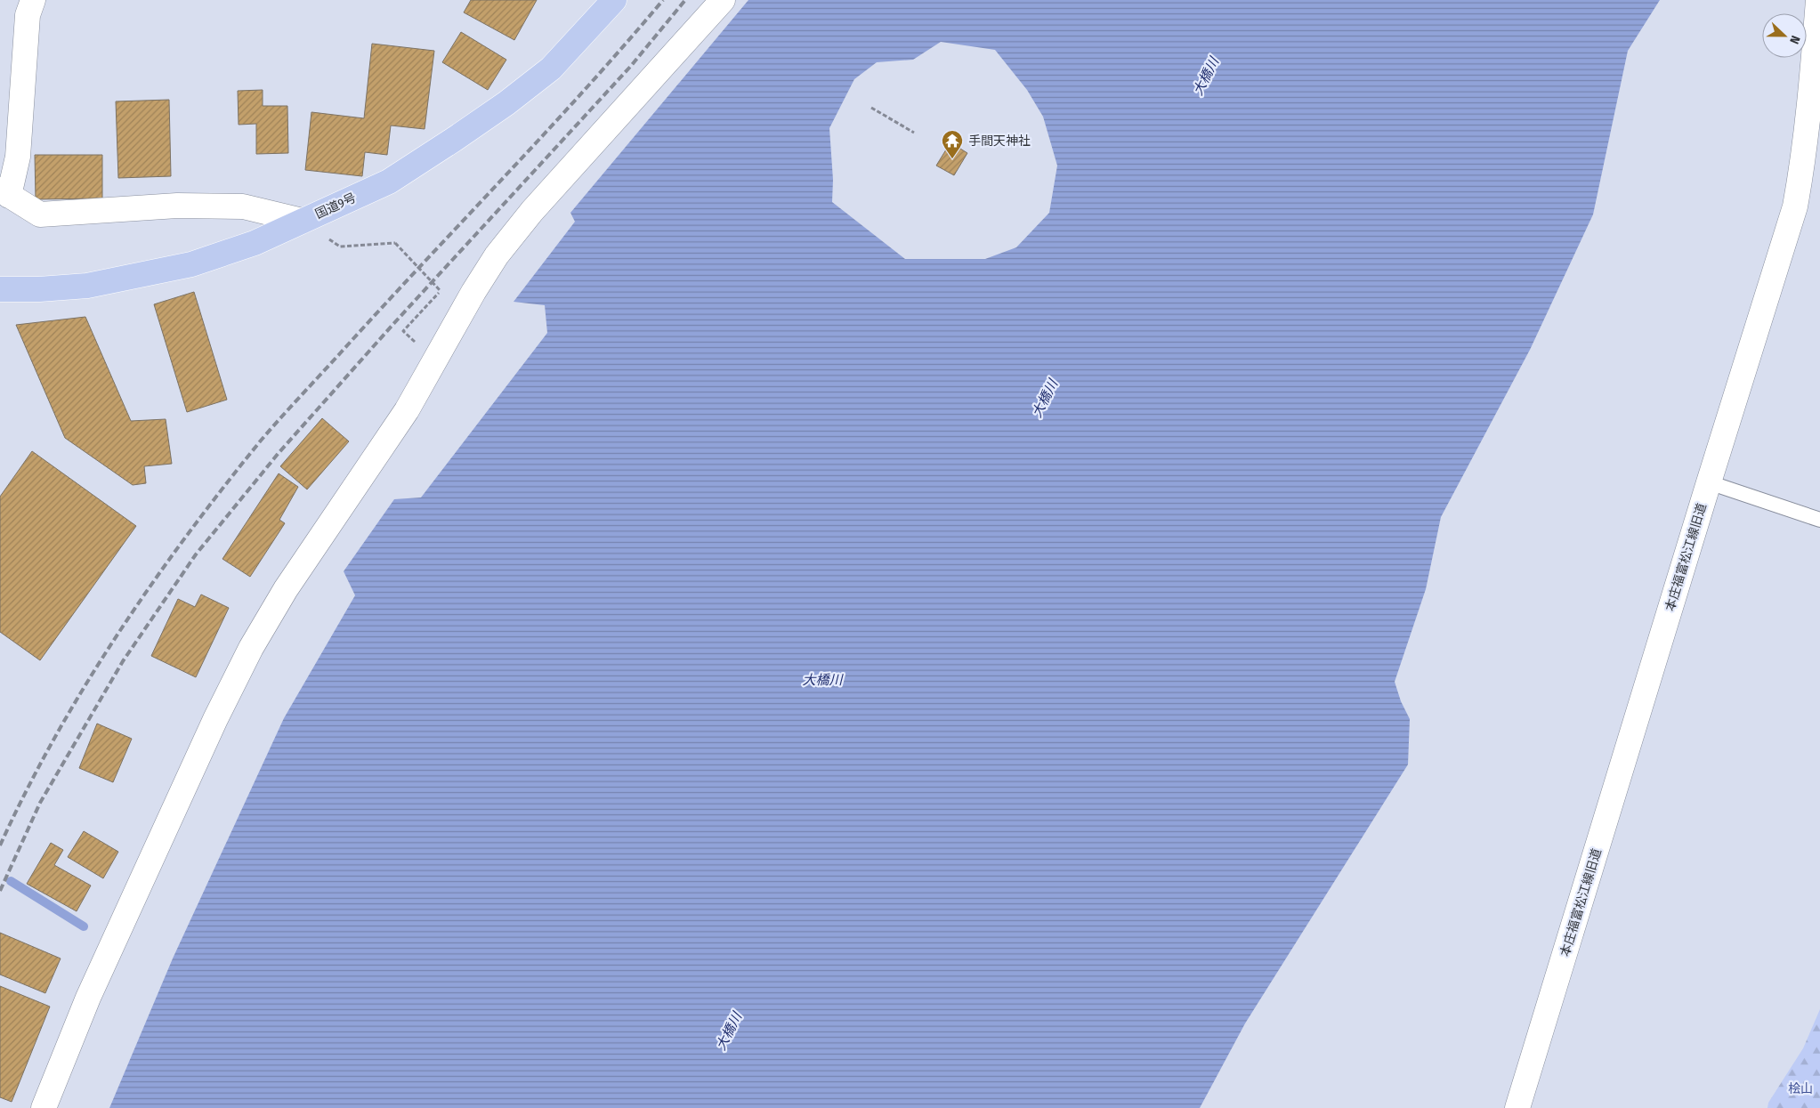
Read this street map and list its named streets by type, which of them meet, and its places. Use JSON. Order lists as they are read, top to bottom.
{
  "streets": {
    "highway": ["国道9号"],
    "street": ["本庄福富松江線旧道"]
  },
  "water": ["大橋川"],
  "parks": ["桧山"],
  "places": {
    "temple": ["手間天神社"]
  },
  "north": "right"
}
